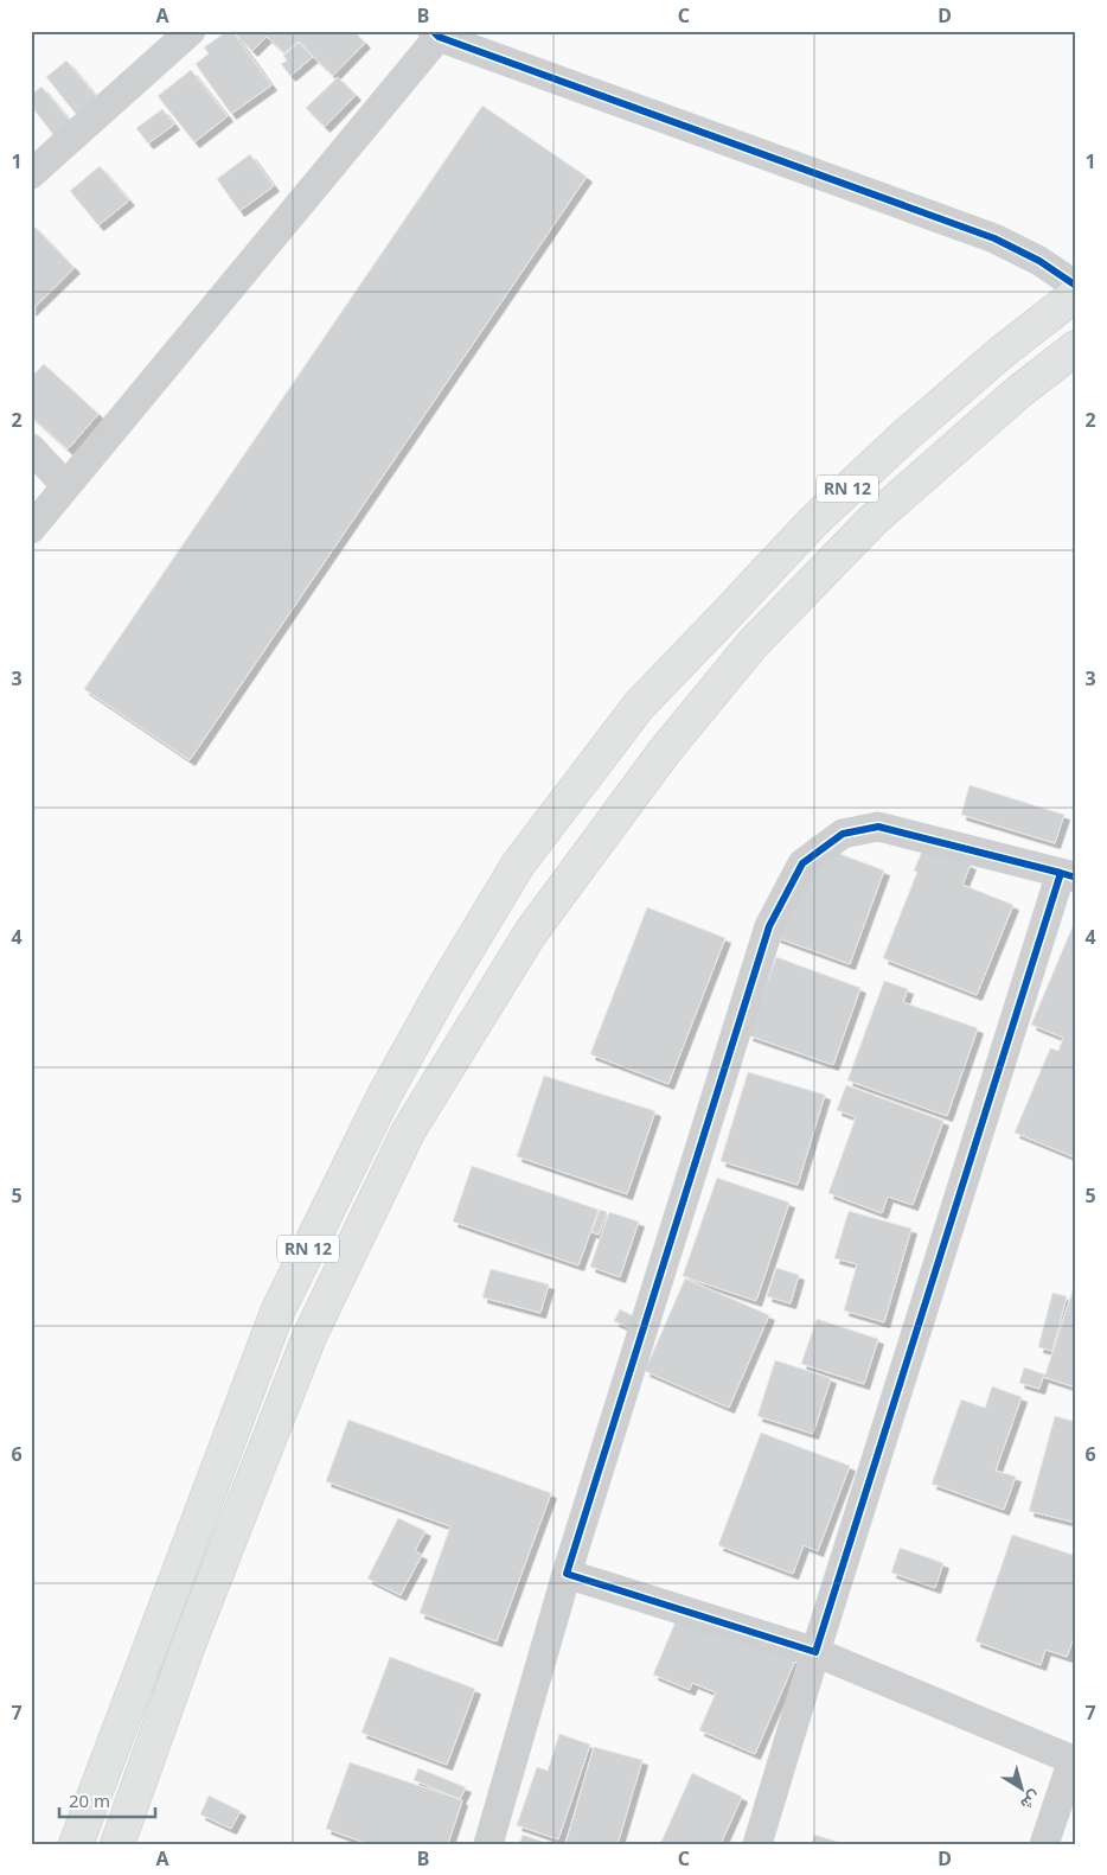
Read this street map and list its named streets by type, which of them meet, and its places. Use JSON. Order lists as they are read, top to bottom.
{
  "streets": {
    "highway": ["RN 12"]
  },
  "scale_bar": "20 m",
  "north": "bottom right",
  "grid": {
    "columns": [
      "A",
      "B",
      "C",
      "D"
    ],
    "rows": [
      "1",
      "2",
      "3",
      "4",
      "5",
      "6",
      "7"
    ]
  }
}
